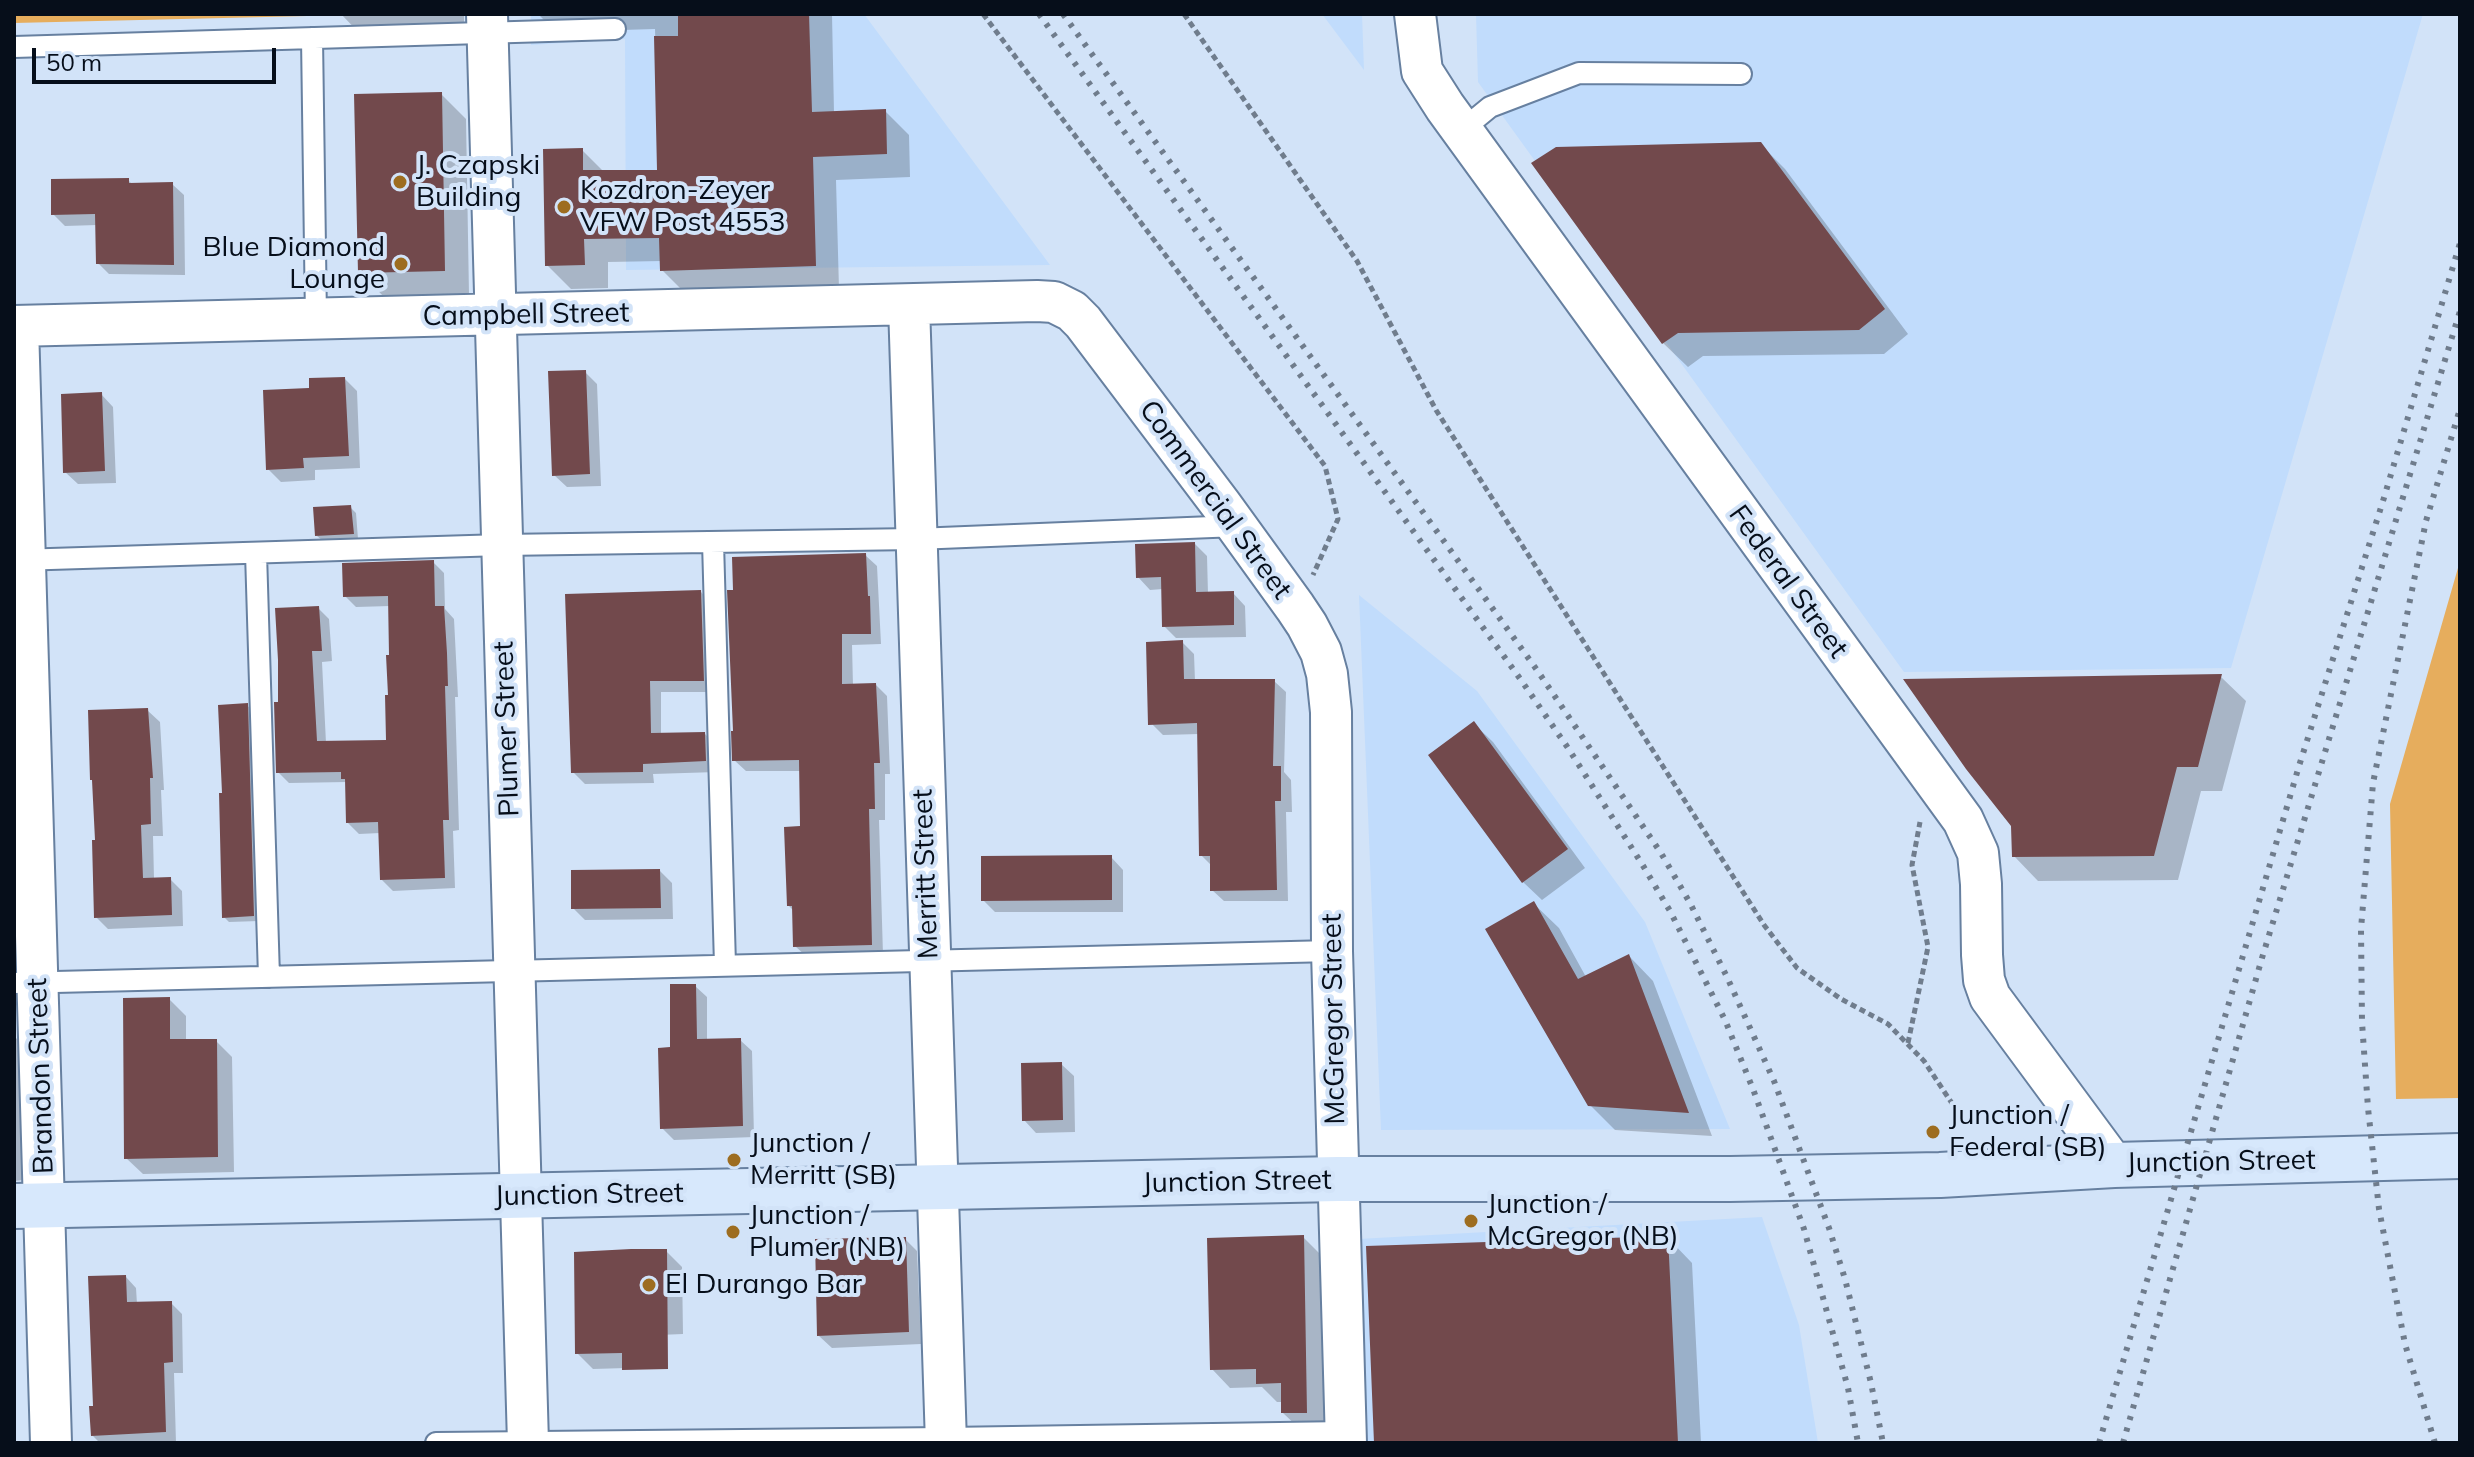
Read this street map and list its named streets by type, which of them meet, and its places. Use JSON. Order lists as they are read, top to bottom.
{
  "streets": {
    "street": [
      "Campbell Street",
      "Commercial Street",
      "Federal Street",
      "Plumer Street",
      "Merritt Street",
      "McGregor Street",
      "Brandon Street",
      "Junction Street"
    ]
  },
  "crossings": [
    ["Campbell Street", "Commercial Street"],
    ["Campbell Street", "Plumer Street"],
    ["Campbell Street", "Merritt Street"],
    ["Campbell Street", "Brandon Street"],
    ["Commercial Street", "McGregor Street"],
    ["Federal Street", "Junction Street"],
    ["Plumer Street", "Junction Street"],
    ["Merritt Street", "Junction Street"],
    ["McGregor Street", "Junction Street"],
    ["Brandon Street", "Junction Street"]
  ],
  "places": [
    "J. Czapski Building",
    "Kozdron-Zeyer VFW Post 4553",
    "Blue Diamond Lounge",
    "Junction / Federal (SB)",
    "Junction / Merritt (SB)",
    "Junction / McGregor (NB)",
    "Junction / Plumer (NB)",
    "El Durango Bar"
  ],
  "scale_bar": "50 m"
}
